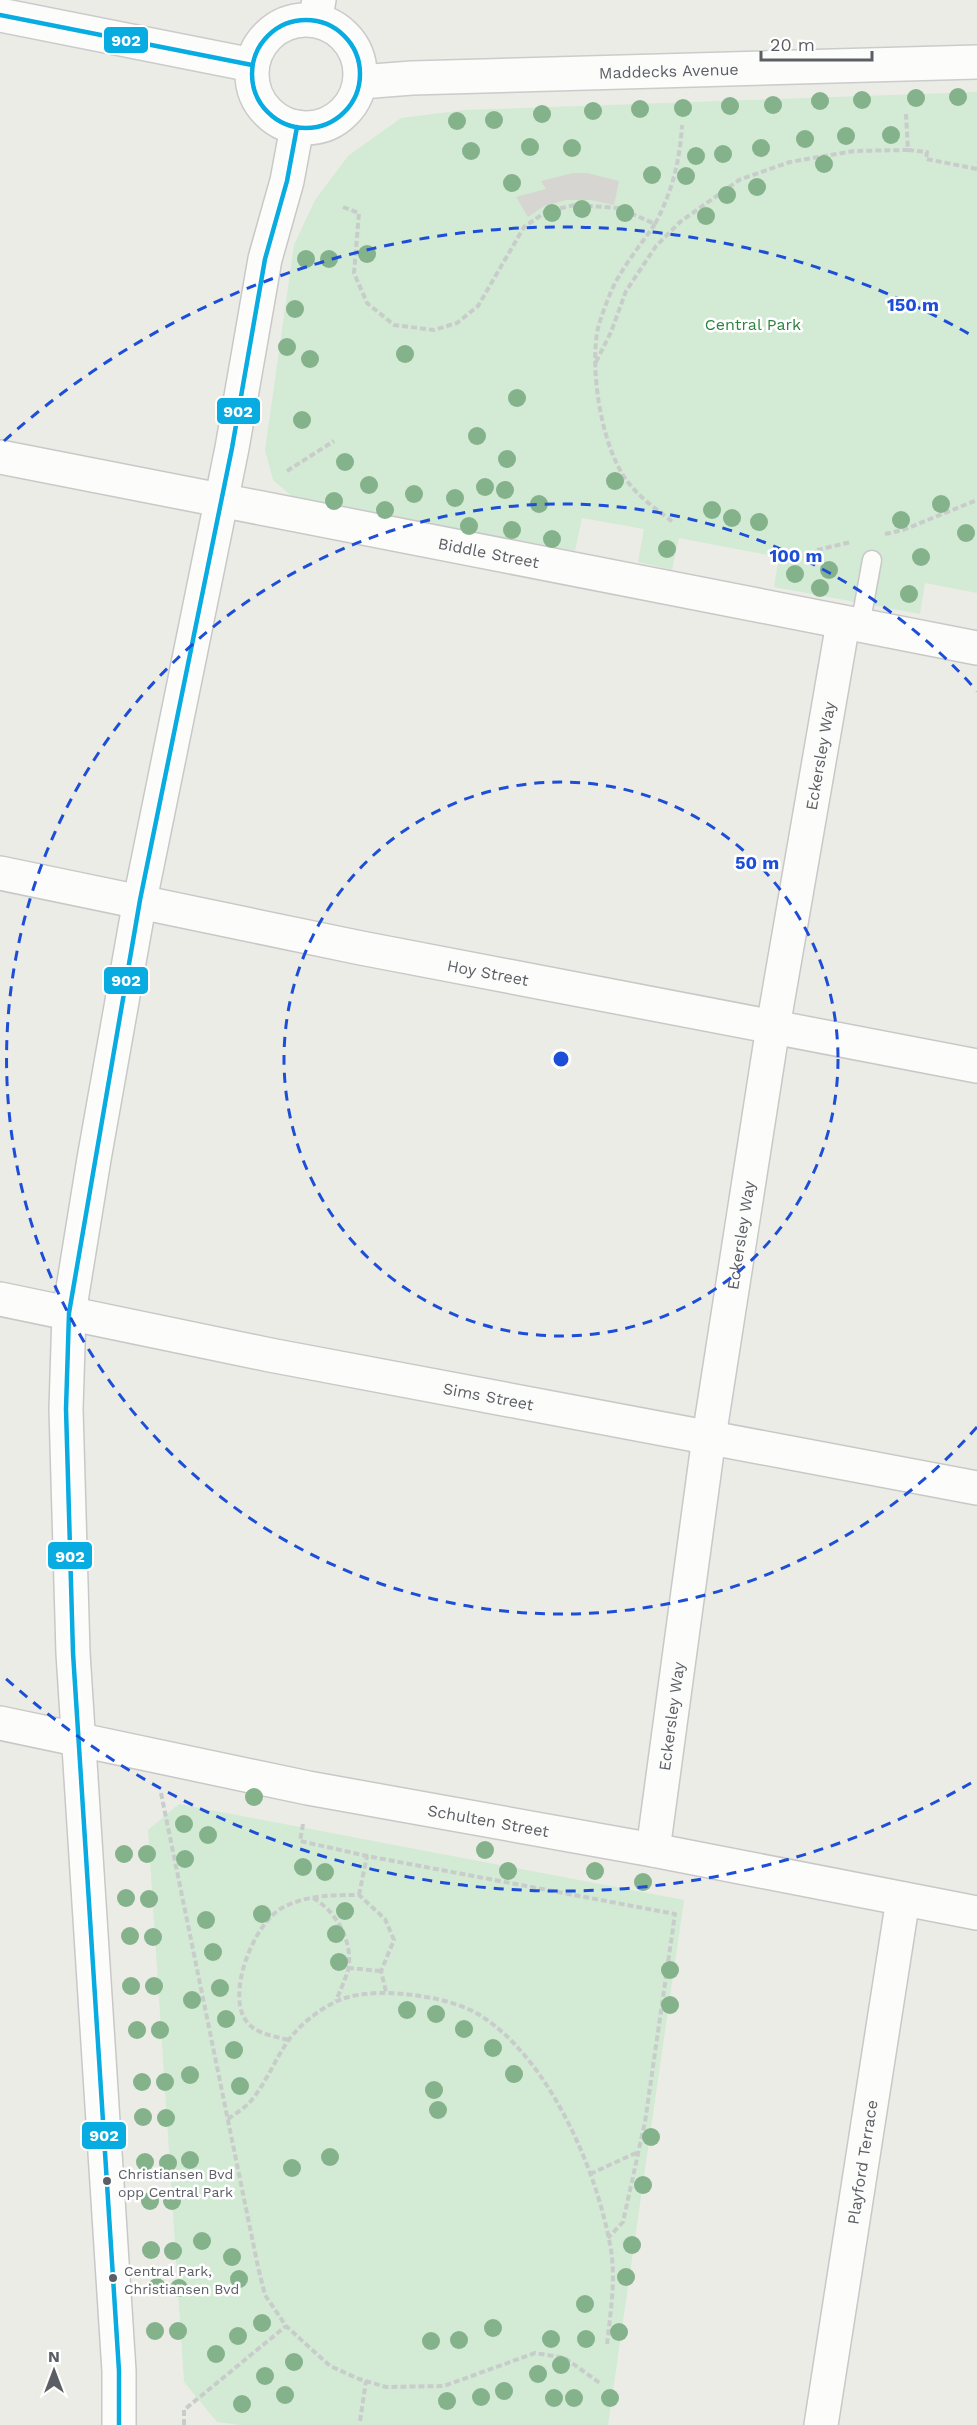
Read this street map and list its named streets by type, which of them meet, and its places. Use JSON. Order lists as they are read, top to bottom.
{
  "streets": {
    "street": [
      "Maddecks Avenue",
      "Biddle Street",
      "Eckersley Way",
      "Hoy Street",
      "Sims Street",
      "Schulten Street",
      "Playford Terrace"
    ]
  },
  "crossings": [
    ["Biddle Street", "Eckersley Way"],
    ["Eckersley Way", "Hoy Street"],
    ["Eckersley Way", "Sims Street"],
    ["Eckersley Way", "Schulten Street"],
    ["Schulten Street", "Playford Terrace"]
  ],
  "parks": ["Central Park"],
  "places": ["Christiansen Bvd opp Central Park", "Central Park, Christiansen Bvd"],
  "lines": ["transit line 902"],
  "scale_bar": "20 m",
  "north": "top",
  "rings": ["150 m", "100 m", "50 m"]
}
